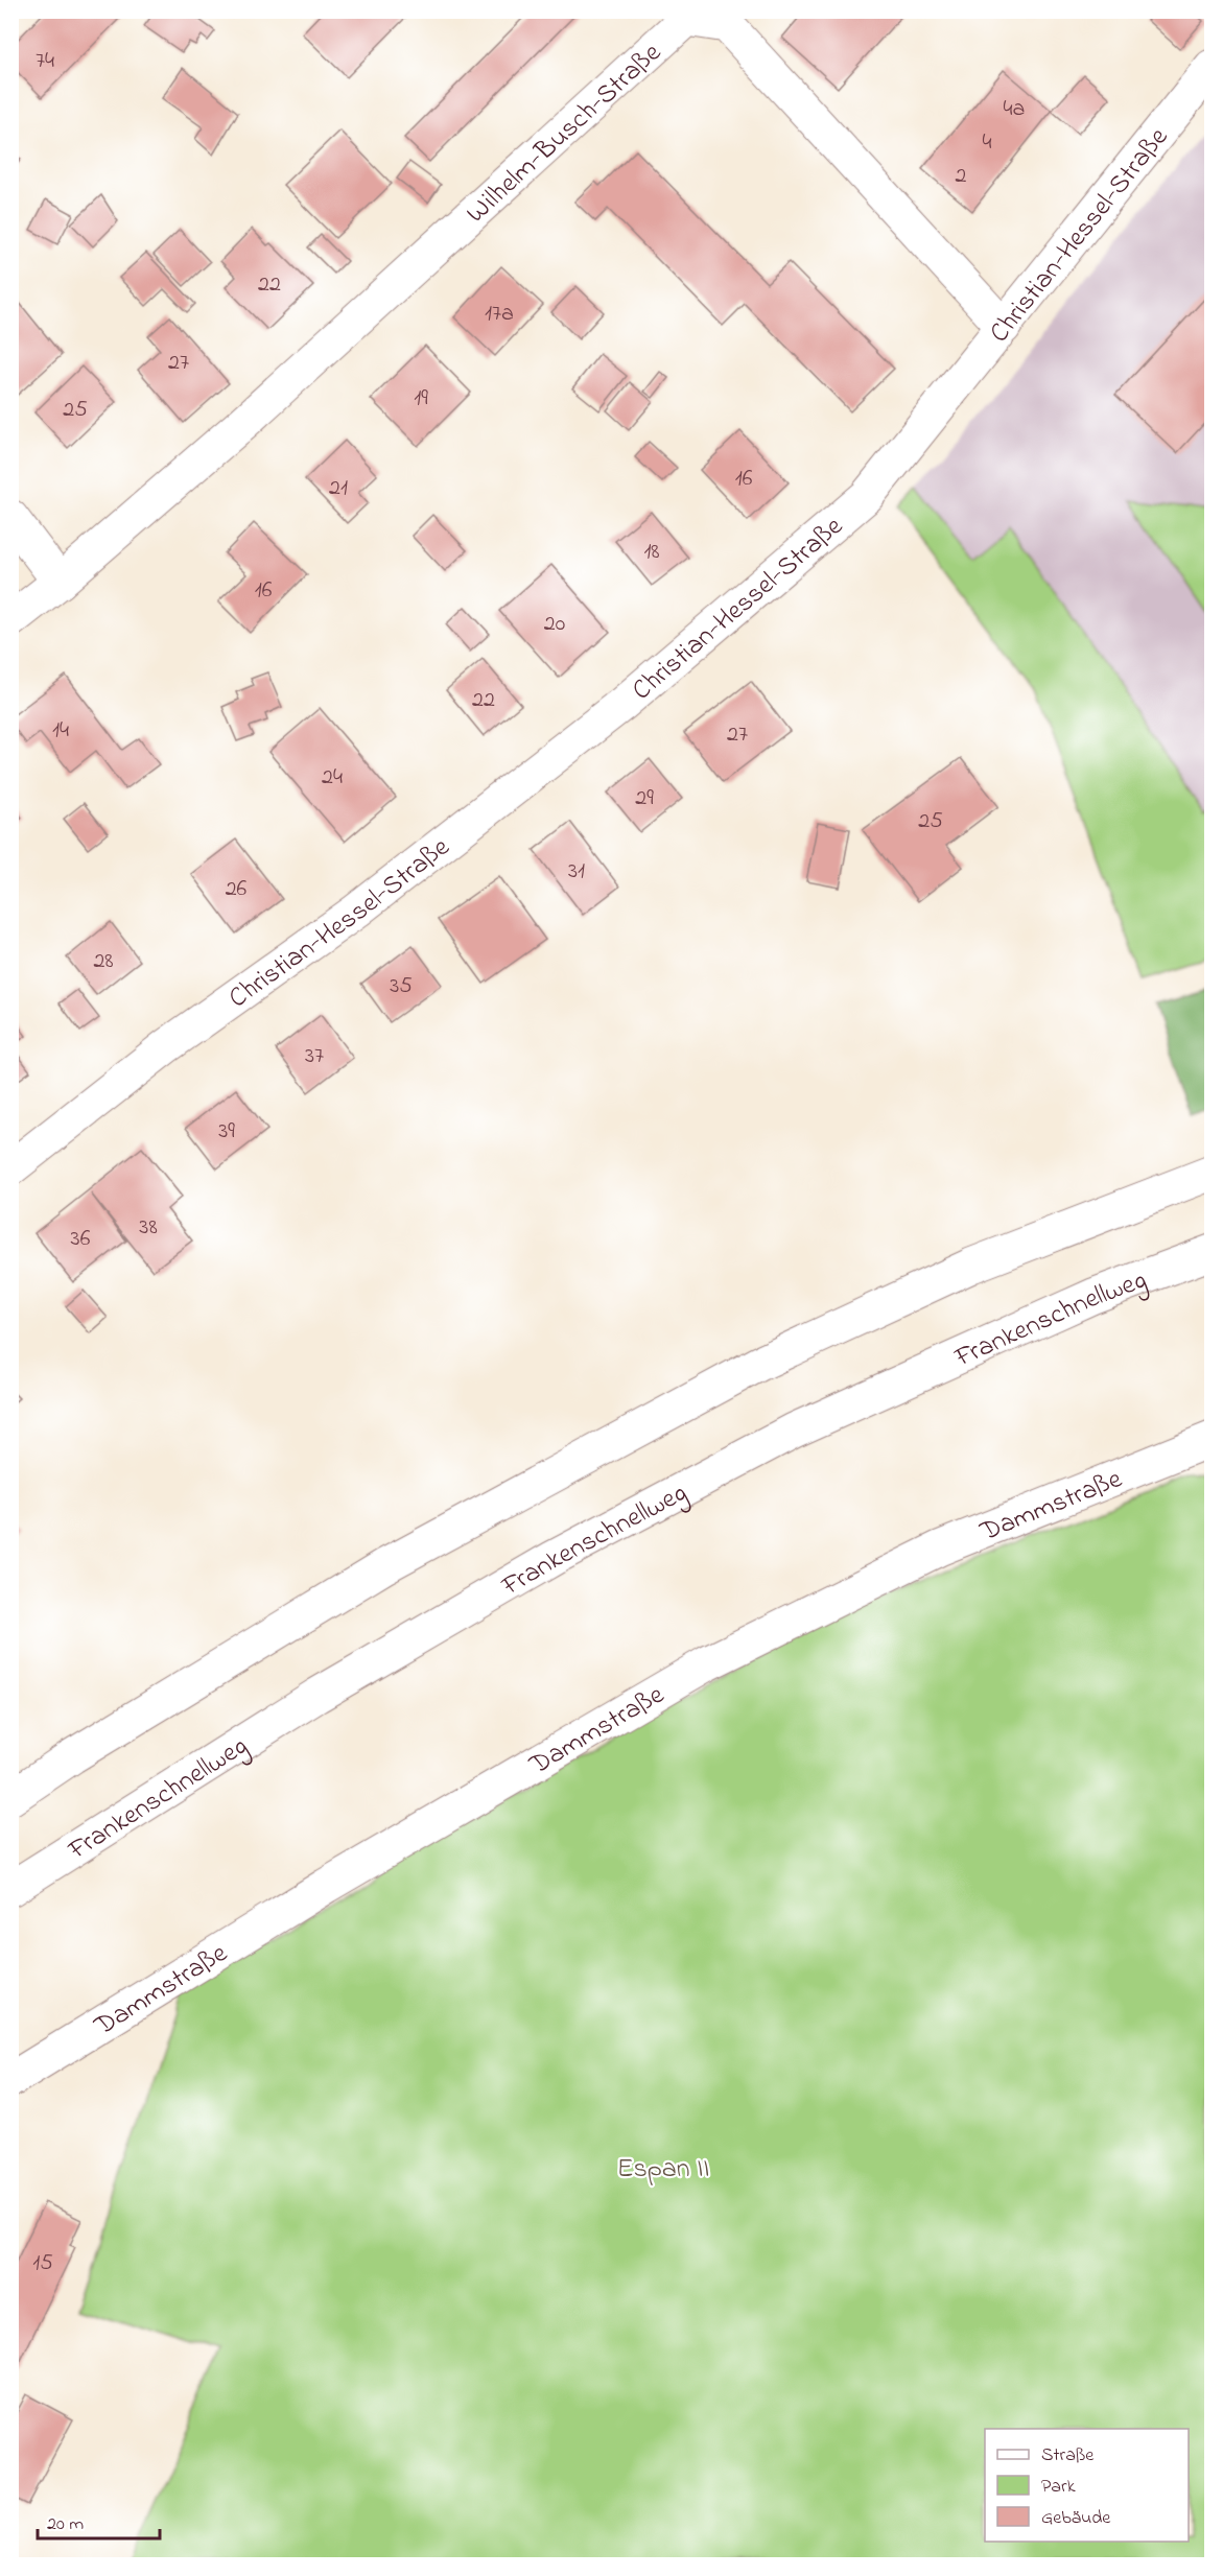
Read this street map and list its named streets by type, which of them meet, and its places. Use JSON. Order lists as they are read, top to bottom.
{
  "streets": {
    "main road": [
      "Wilhelm-Busch-Straße",
      "Christian-Hessel-Straße",
      "Frankenschnellweg",
      "Dammstraße"
    ]
  },
  "crossings": [
    ["Wilhelm-Busch-Straße", "Christian-Hessel-Straße"]
  ],
  "parks": ["Espan II"],
  "house_numbers": [
    "74",
    "4a",
    "4",
    "2",
    "22",
    "17a",
    "27",
    "19",
    "25",
    "16",
    "21",
    "18",
    "16",
    "20",
    "22",
    "14",
    "27",
    "24",
    "29",
    "25",
    "31",
    "26",
    "28",
    "35",
    "37",
    "39",
    "38",
    "36",
    "15"
  ],
  "legend": ["Straße", "Park", "Gebäude"],
  "scale_bar": "20 m"
}
